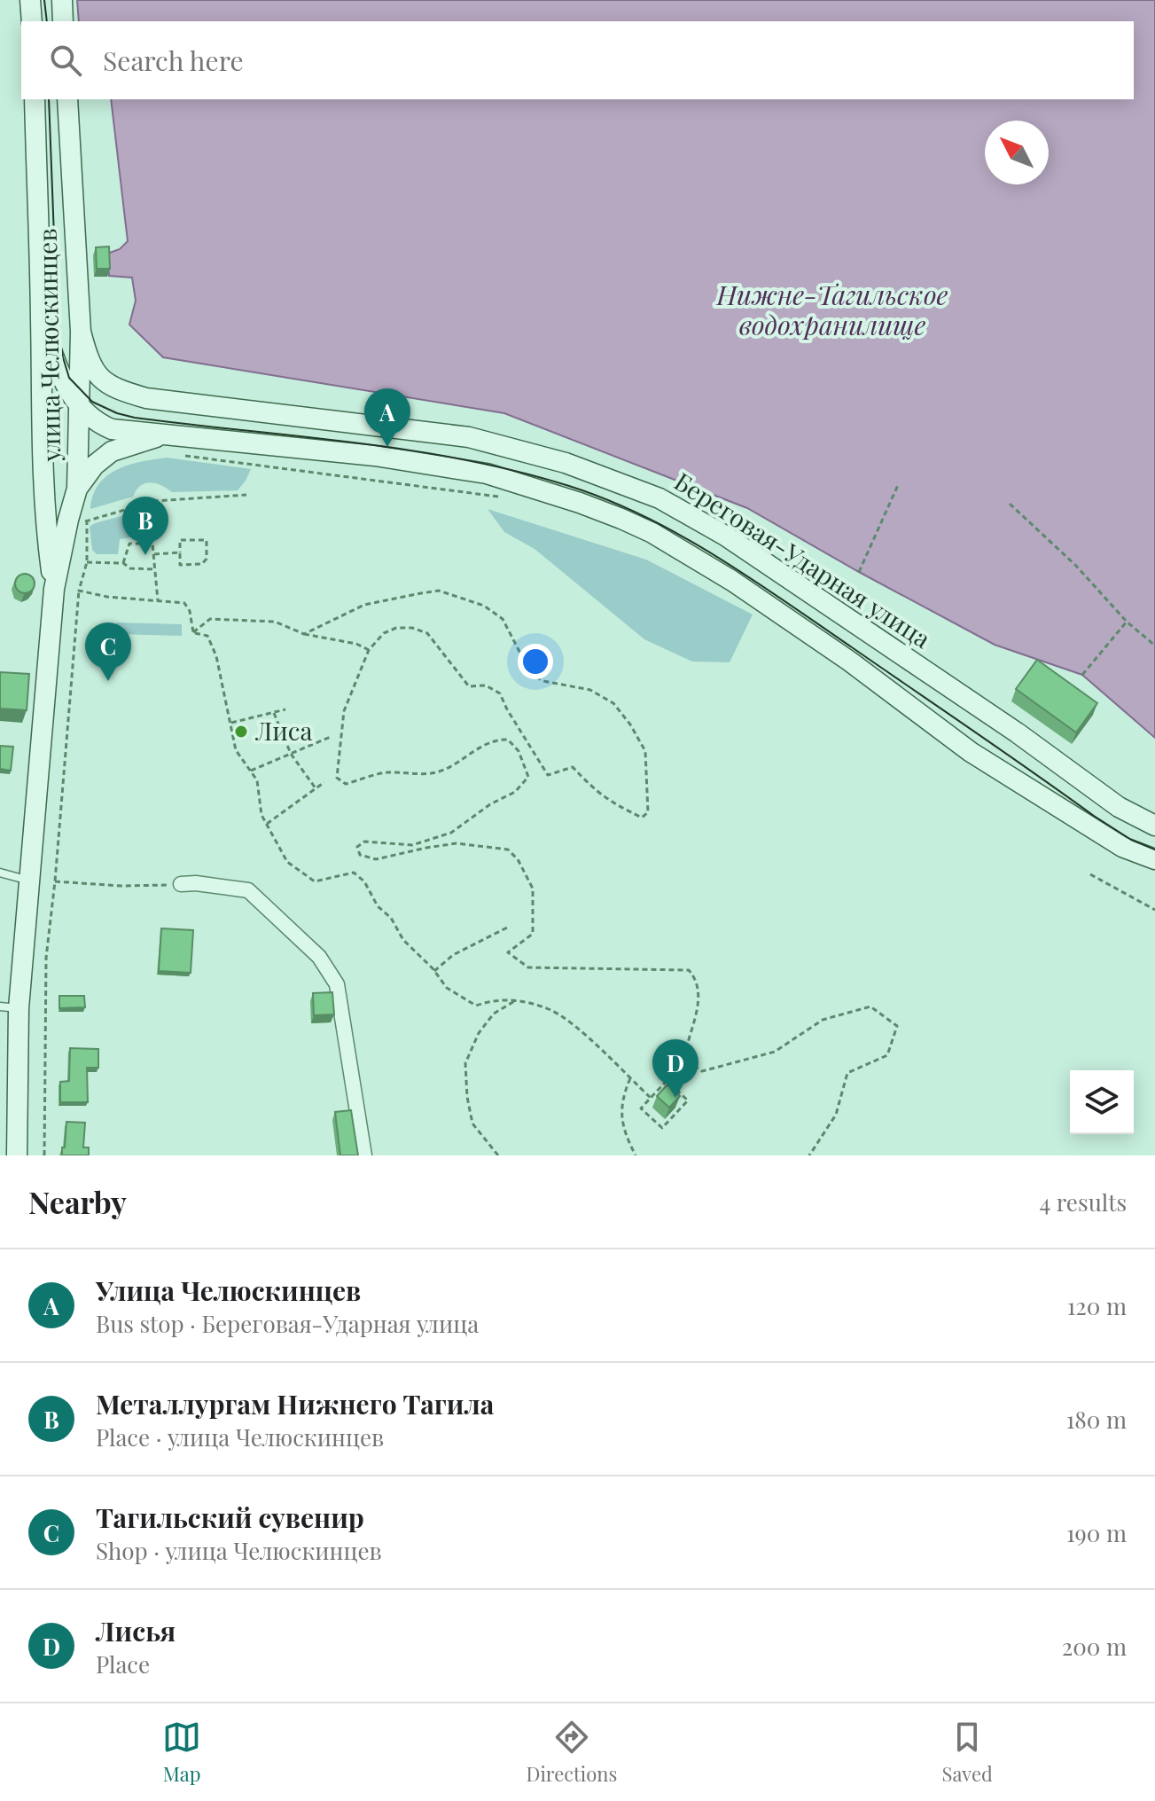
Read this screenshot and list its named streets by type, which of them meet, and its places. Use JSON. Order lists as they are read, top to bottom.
{
  "streets": {
    "main road": ["улица Челюскинцев", "Береговая-Ударная улица"]
  },
  "crossings": [
    ["улица Челюскинцев", "Береговая-Ударная улица"]
  ],
  "water": ["Нижне-Тагильское водохранилище"],
  "places": ["Лиса"],
  "north": "top left",
  "page": {
    "search": "Search here",
    "pins": [
      "A",
      "B",
      "C",
      "D"
    ],
    "heading": ["Nearby", "4 results"],
    "list": [
      {
        "mark": "A",
        "name": "Улица Челюскинцев",
        "note": "Bus stop · Береговая-Ударная улица",
        "value": "120 m"
      },
      {
        "mark": "B",
        "name": "Металлургам Нижнего Тагила",
        "note": "Place · улица Челюскинцев",
        "value": "180 m"
      },
      {
        "mark": "C",
        "name": "Тагильский сувенир",
        "note": "Shop · улица Челюскинцев",
        "value": "190 m"
      },
      {
        "mark": "D",
        "name": "Лисья",
        "note": "Place",
        "value": "200 m"
      }
    ],
    "nav": ["Map", "Directions", "Saved"]
  }
}
